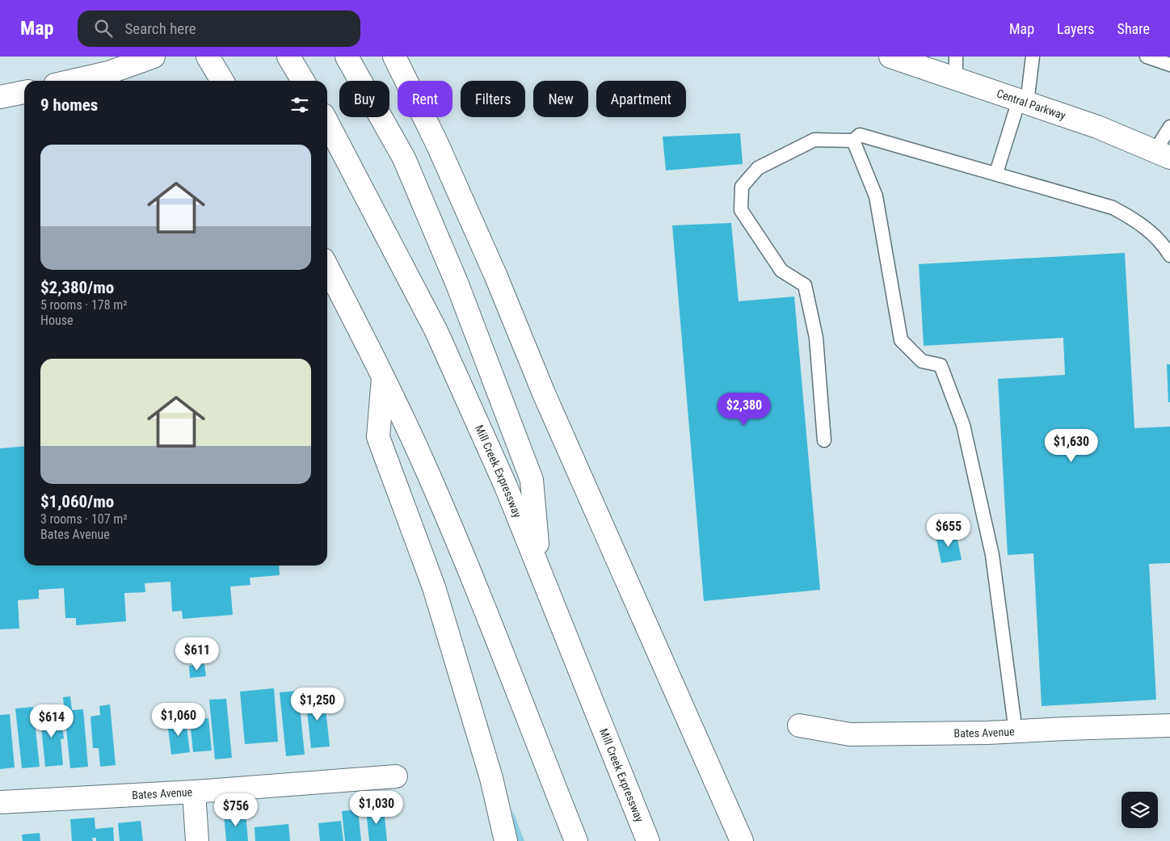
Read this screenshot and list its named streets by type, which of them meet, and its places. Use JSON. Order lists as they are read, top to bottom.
{
  "streets": {
    "main road": ["Central Parkway", "Mill Creek Expressway", "Bates Avenue"]
  },
  "page": {
    "header": "Map",
    "search": "Search here",
    "nav": ["Map", "Layers", "Share"],
    "chip": [
      "Buy",
      "Rent",
      "Filters",
      "New",
      "Apartment"
    ],
    "heading": "9 homes",
    "list": [
      {
        "name": "$2,380/mo",
        "note": "5 rooms · 178 m² · House"
      },
      {
        "name": "$1,060/mo",
        "note": "3 rooms · 107 m² · Bates Avenue"
      }
    ],
    "price": [
      "$2,380",
      "$1,630",
      "$655",
      "$611",
      "$1,250",
      "$1,060",
      "$614",
      "$1,030",
      "$756"
    ]
  }
}
